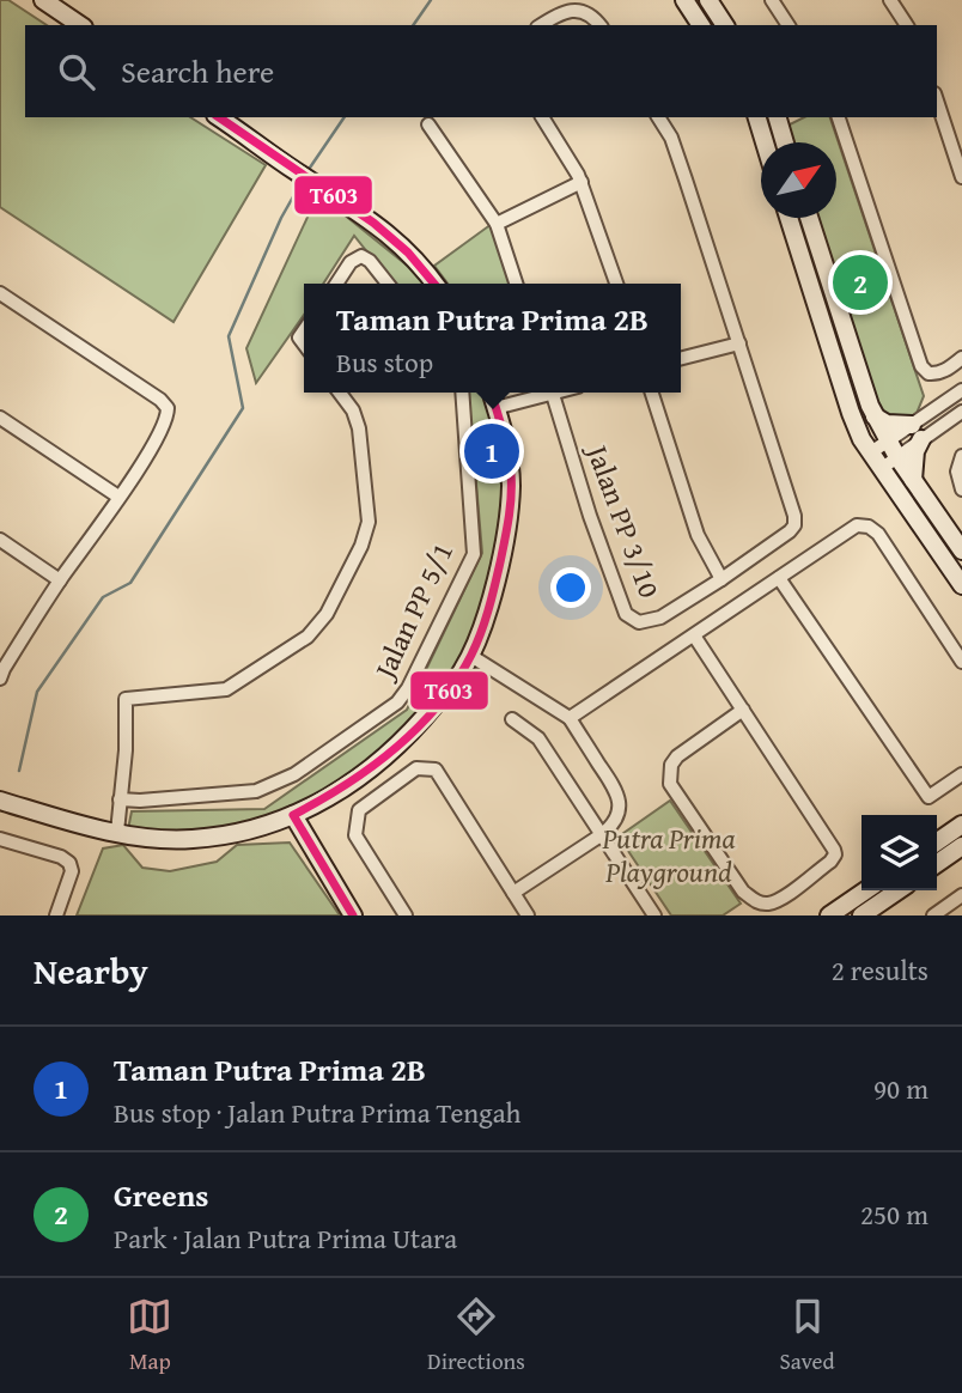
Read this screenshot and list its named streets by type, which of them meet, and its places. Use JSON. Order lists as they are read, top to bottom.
{
  "streets": {
    "street": ["Jalan PP 3/10", "Jalan PP 5/1"]
  },
  "parks": ["Putra Prima Playground"],
  "lines": ["transit line T603"],
  "north": "top right",
  "page": {
    "search": "Search here",
    "pins": ["2", "1"],
    "popup": ["Taman Putra Prima 2B", "Bus stop"],
    "heading": ["Nearby", "2 results"],
    "list": [
      {
        "mark": "1",
        "name": "Taman Putra Prima 2B",
        "note": "Bus stop · Jalan Putra Prima Tengah",
        "value": "90 m"
      },
      {
        "mark": "2",
        "name": "Greens",
        "note": "Park · Jalan Putra Prima Utara",
        "value": "250 m"
      }
    ],
    "nav": ["Map", "Directions", "Saved"]
  }
}
